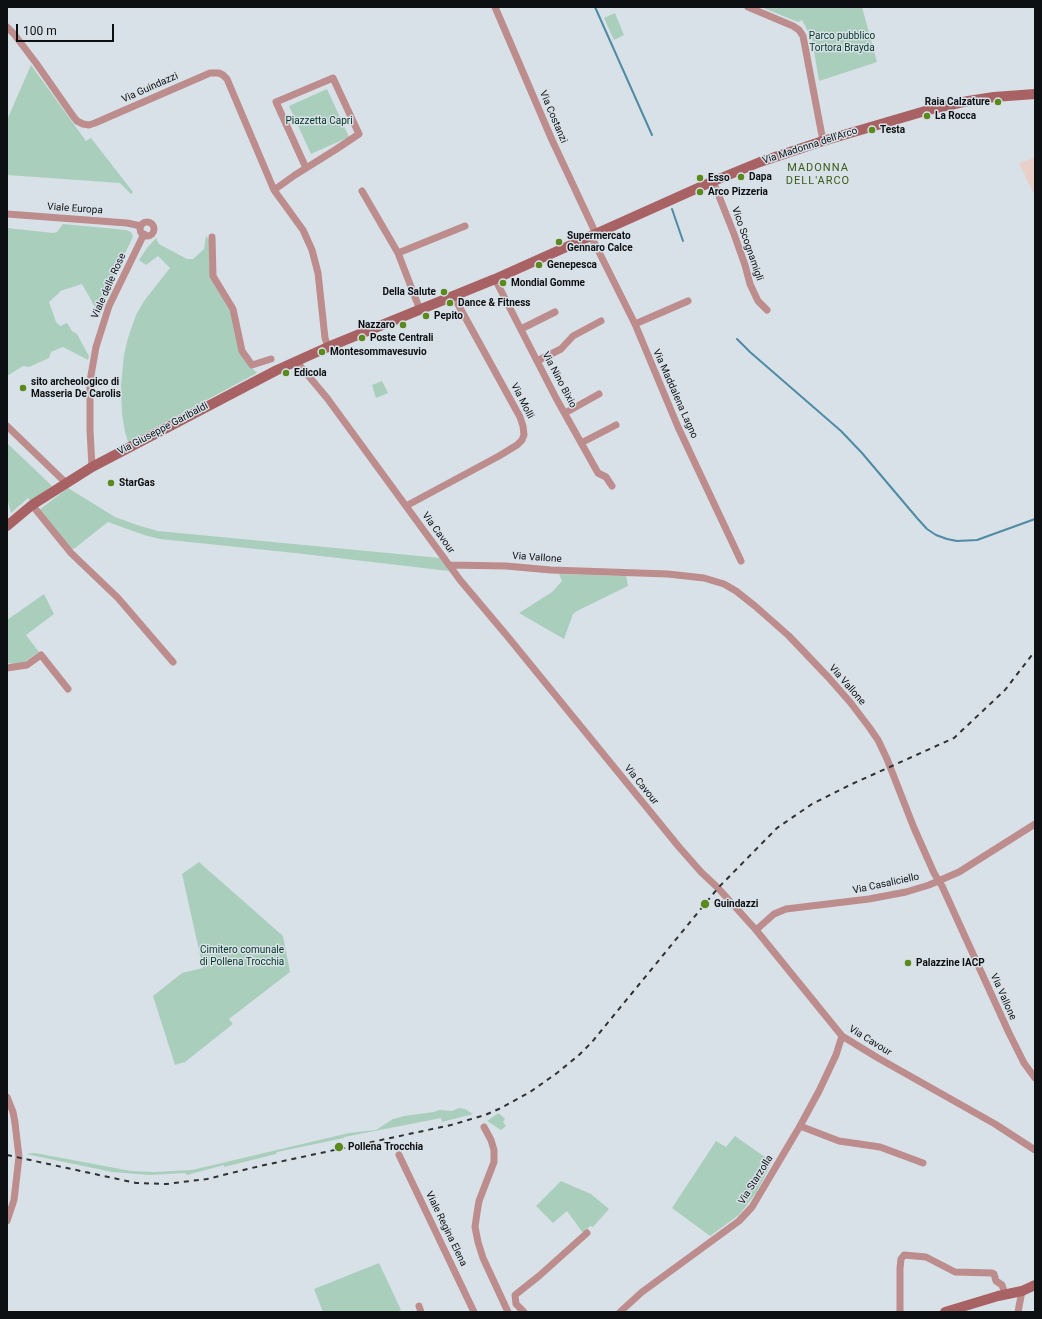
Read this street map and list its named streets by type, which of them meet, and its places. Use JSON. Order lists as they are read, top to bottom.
{
  "streets": {
    "main road": ["Via Madonna dell'Arco", "Via Giuseppe Garibaldi"],
    "street": [
      "Via Guindazzi",
      "Via Costanzi",
      "Viale Europa",
      "Vico Scognamigli",
      "Viale delle Rose",
      "Via Nino Bixio",
      "Via Maddalena Lagno",
      "Via Molli",
      "Via Cavour",
      "Via Vallone",
      "Via Casaliciello",
      "Via Starzolla",
      "Viale Regina Elena"
    ]
  },
  "crossings": [
    ["Via Guindazzi", "Via Giuseppe Garibaldi"],
    ["Via Costanzi", "Via Madonna dell'Arco"],
    ["Via Costanzi", "Via Maddalena Lagno"],
    ["Via Madonna dell'Arco", "Vico Scognamigli"],
    ["Via Madonna dell'Arco", "Via Nino Bixio"],
    ["Via Madonna dell'Arco", "Via Maddalena Lagno"],
    ["Via Madonna dell'Arco", "Via Molli"],
    ["Via Madonna dell'Arco", "Via Giuseppe Garibaldi"],
    ["Viale Europa", "Viale delle Rose"],
    ["Viale delle Rose", "Via Giuseppe Garibaldi"],
    ["Via Molli", "Via Giuseppe Garibaldi"],
    ["Via Molli", "Via Cavour"],
    ["Via Giuseppe Garibaldi", "Via Cavour"],
    ["Via Cavour", "Via Vallone"],
    ["Via Cavour", "Via Casaliciello"],
    ["Via Cavour", "Via Starzolla"],
    ["Via Vallone", "Via Casaliciello"]
  ],
  "districts": ["MADONNA DELL'ARCO"],
  "parks": ["Parco pubblico Tortora Brayda", "Piazzetta Capri", "Cimitero comunale di Pollena Trocchia"],
  "places": [
    "Raia Calzature",
    "La Rocca",
    "Testa",
    "Dapa",
    "Esso",
    "Arco Pizzeria",
    "Supermercato Gennaro Calce",
    "Genepesca",
    "Mondial Gomme",
    "Della Salute",
    "Dance & Fitness",
    "Pepito",
    "Nazzaro",
    "Poste Centrali",
    "Montesommavesuvio",
    "Edicola",
    "sito archeologico di Masseria De Carolis",
    "StarGas",
    "Guindazzi",
    "Palazzine IACP",
    "Pollena Trocchia"
  ],
  "scale_bar": "100 m"
}
